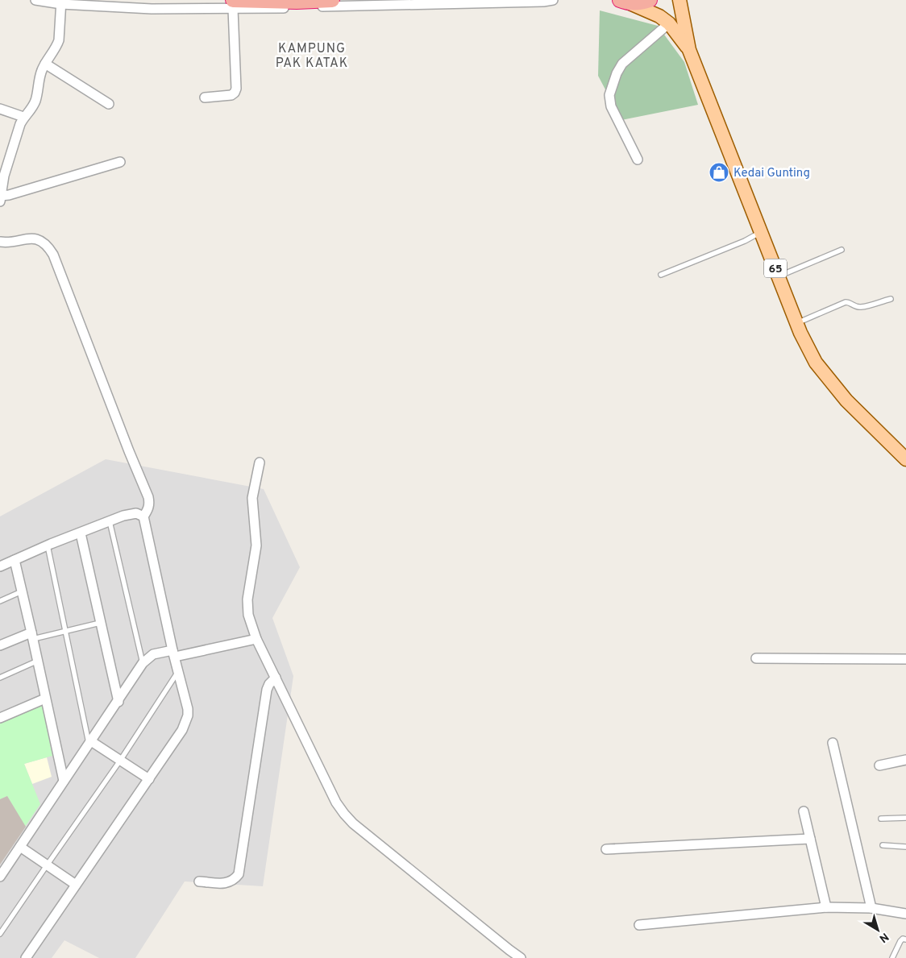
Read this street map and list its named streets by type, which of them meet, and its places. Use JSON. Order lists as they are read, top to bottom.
{
  "streets": {
    "main road": ["65"]
  },
  "districts": ["KAMPUNG PAK KATAK"],
  "places": {
    "shop": ["Kedai Gunting"]
  },
  "north": "bottom right"
}
